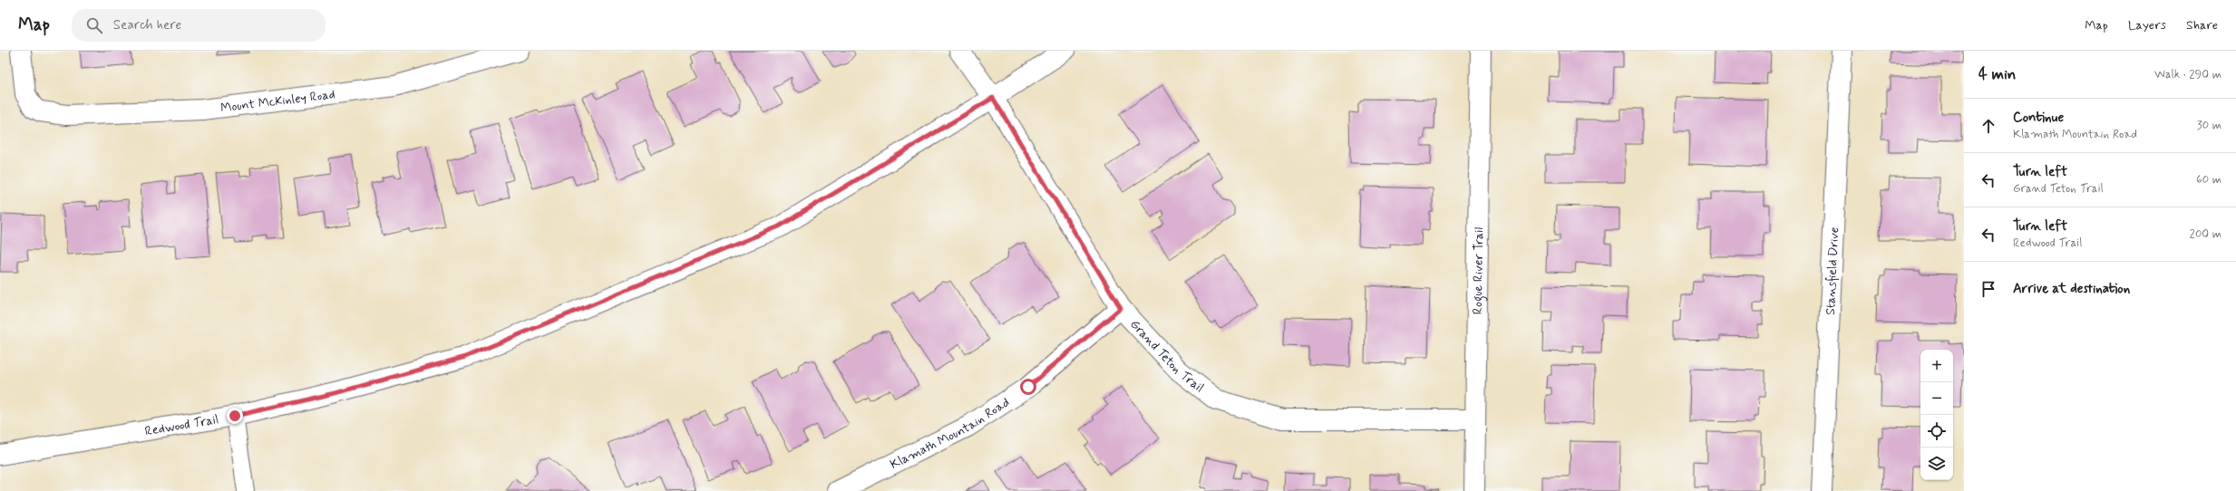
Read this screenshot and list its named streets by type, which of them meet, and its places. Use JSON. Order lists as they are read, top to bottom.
{
  "streets": {
    "street": [
      "Mount McKinley Road",
      "Rogue River Trail",
      "Stansfield Drive",
      "Grand Teton Trail",
      "Redwood Trail",
      "Klamath Mountain Road"
    ]
  },
  "crossings": [
    ["Rogue River Trail", "Grand Teton Trail"],
    ["Grand Teton Trail", "Redwood Trail"],
    ["Grand Teton Trail", "Klamath Mountain Road"]
  ],
  "page": {
    "header": "Map",
    "search": "Search here",
    "nav": ["Map", "Layers", "Share"],
    "heading": ["4 min", "Walk · 290 m"],
    "list": [
      ["Continue", "Klamath Mountain Road", "30 m"],
      ["Turn left", "Grand Teton Trail", "60 m"],
      ["Turn left", "Redwood Trail", "200 m"],
      "Arrive at destination"
    ],
    "map_buttons": ["+", "−"]
  }
}
